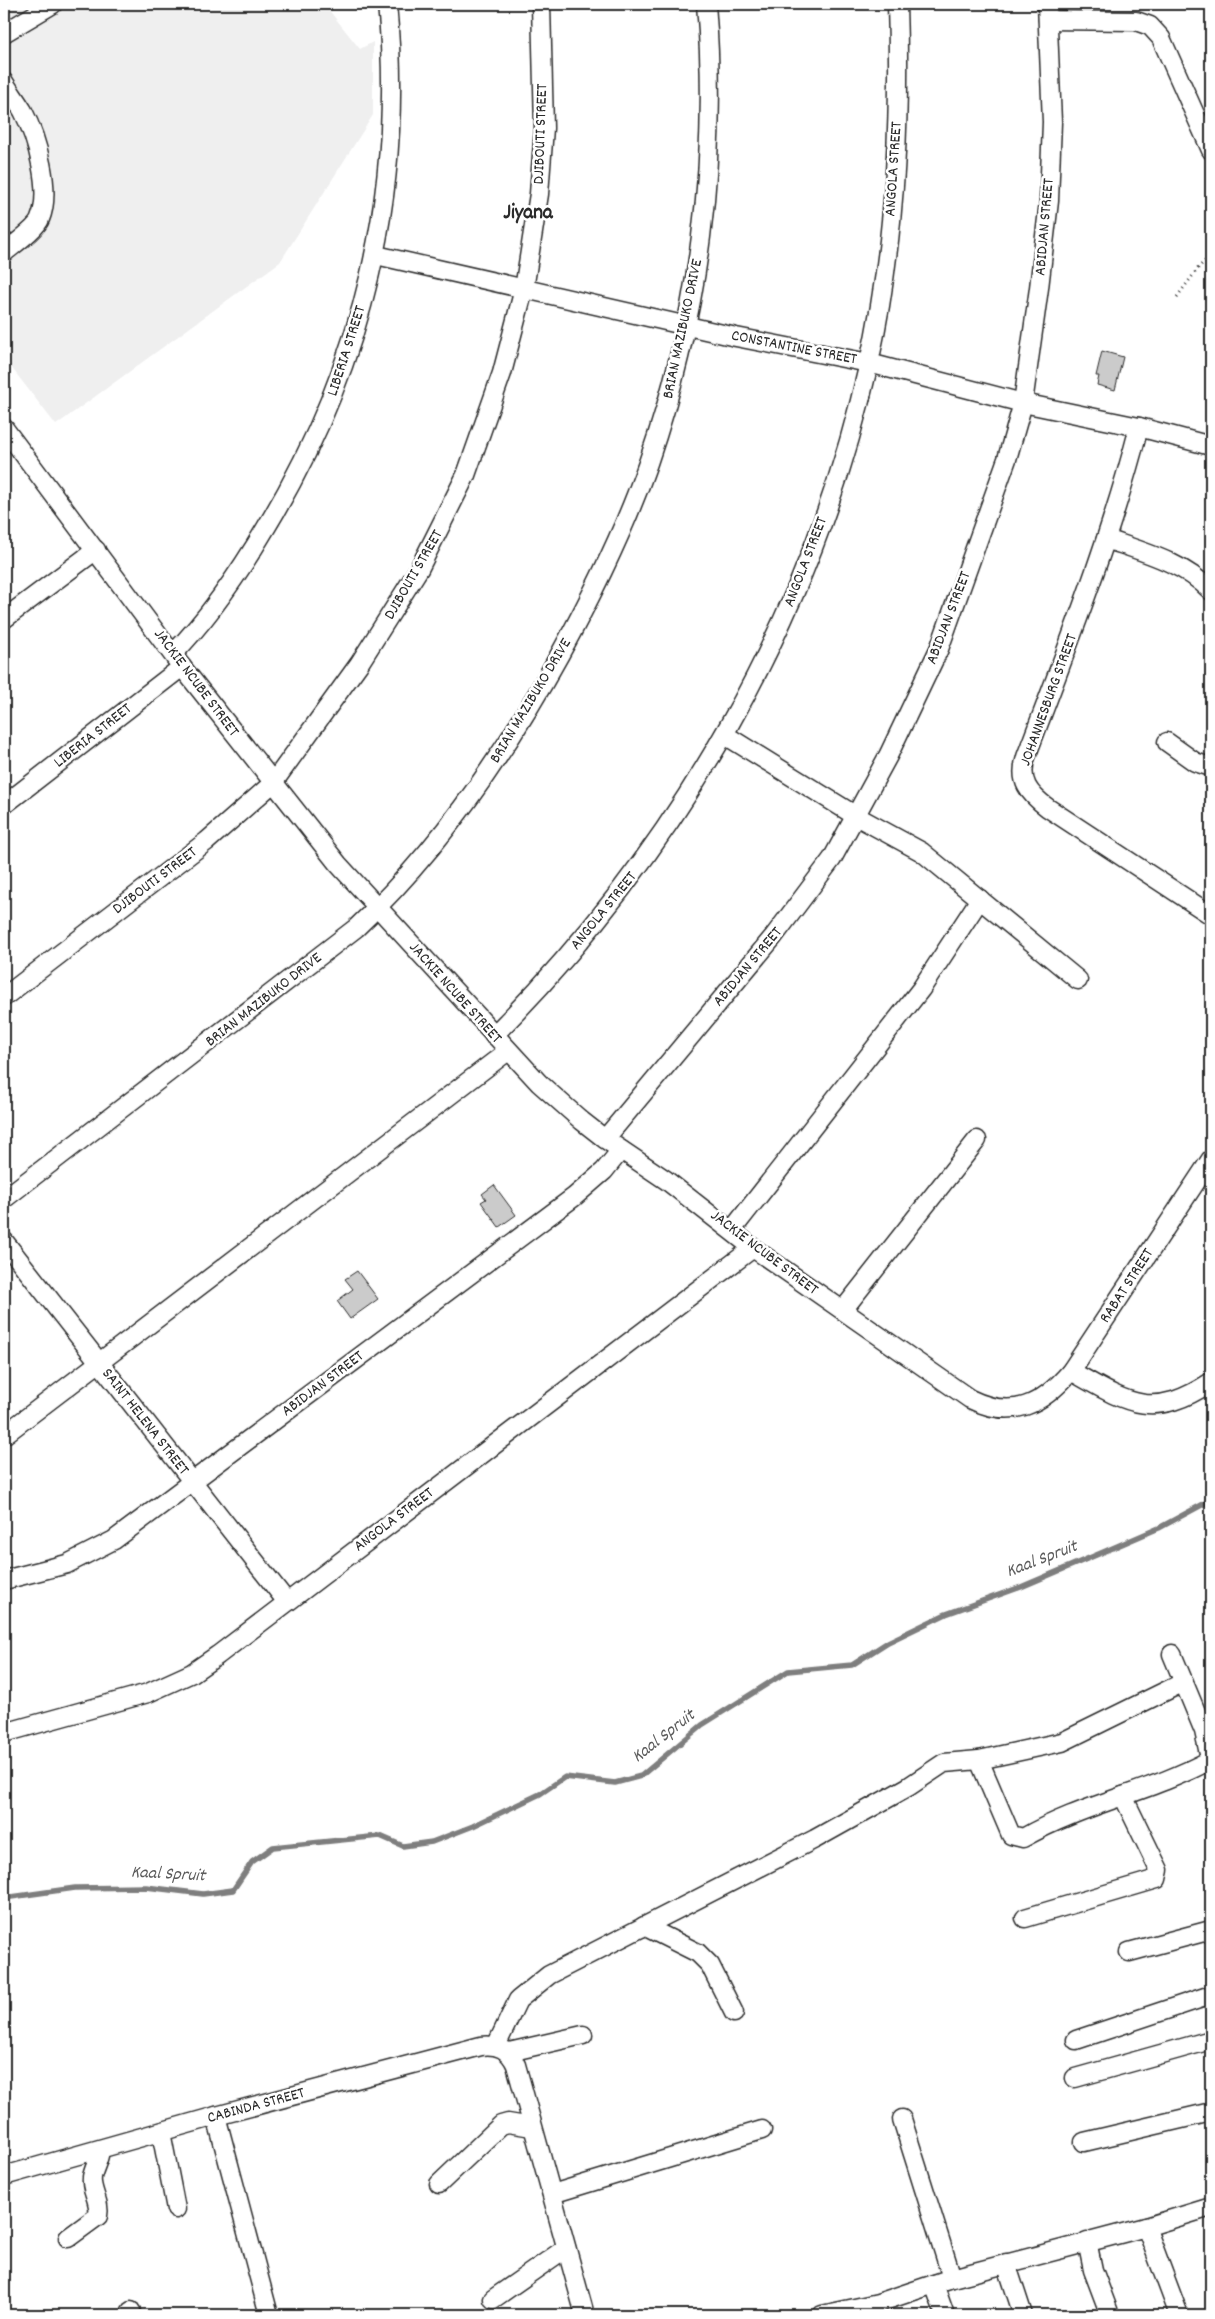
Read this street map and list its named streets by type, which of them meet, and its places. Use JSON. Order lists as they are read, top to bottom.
{
  "streets": {
    "street": [
      "DJIBOUTI STREET",
      "ANGOLA STREET",
      "ABIDJAN STREET",
      "BRIAN MAZIBUKO DRIVE",
      "CONSTANTINE STREET",
      "LIBERIA STREET",
      "JACKIE NCUBE STREET",
      "JOHANNESBURG STREET",
      "RABAT STREET",
      "SAINT HELENA STREET",
      "CABINDA STREET"
    ]
  },
  "crossings": [
    ["DJIBOUTI STREET", "CONSTANTINE STREET"],
    ["DJIBOUTI STREET", "JACKIE NCUBE STREET"],
    ["ANGOLA STREET", "CONSTANTINE STREET"],
    ["ANGOLA STREET", "JACKIE NCUBE STREET"],
    ["ANGOLA STREET", "SAINT HELENA STREET"],
    ["ABIDJAN STREET", "CONSTANTINE STREET"],
    ["ABIDJAN STREET", "JACKIE NCUBE STREET"],
    ["ABIDJAN STREET", "SAINT HELENA STREET"],
    ["BRIAN MAZIBUKO DRIVE", "CONSTANTINE STREET"],
    ["BRIAN MAZIBUKO DRIVE", "JACKIE NCUBE STREET"],
    ["CONSTANTINE STREET", "LIBERIA STREET"],
    ["CONSTANTINE STREET", "JOHANNESBURG STREET"],
    ["LIBERIA STREET", "JACKIE NCUBE STREET"],
    ["JACKIE NCUBE STREET", "RABAT STREET"]
  ],
  "districts": ["Jiyana"],
  "water": ["Kaal Spruit"]
}
